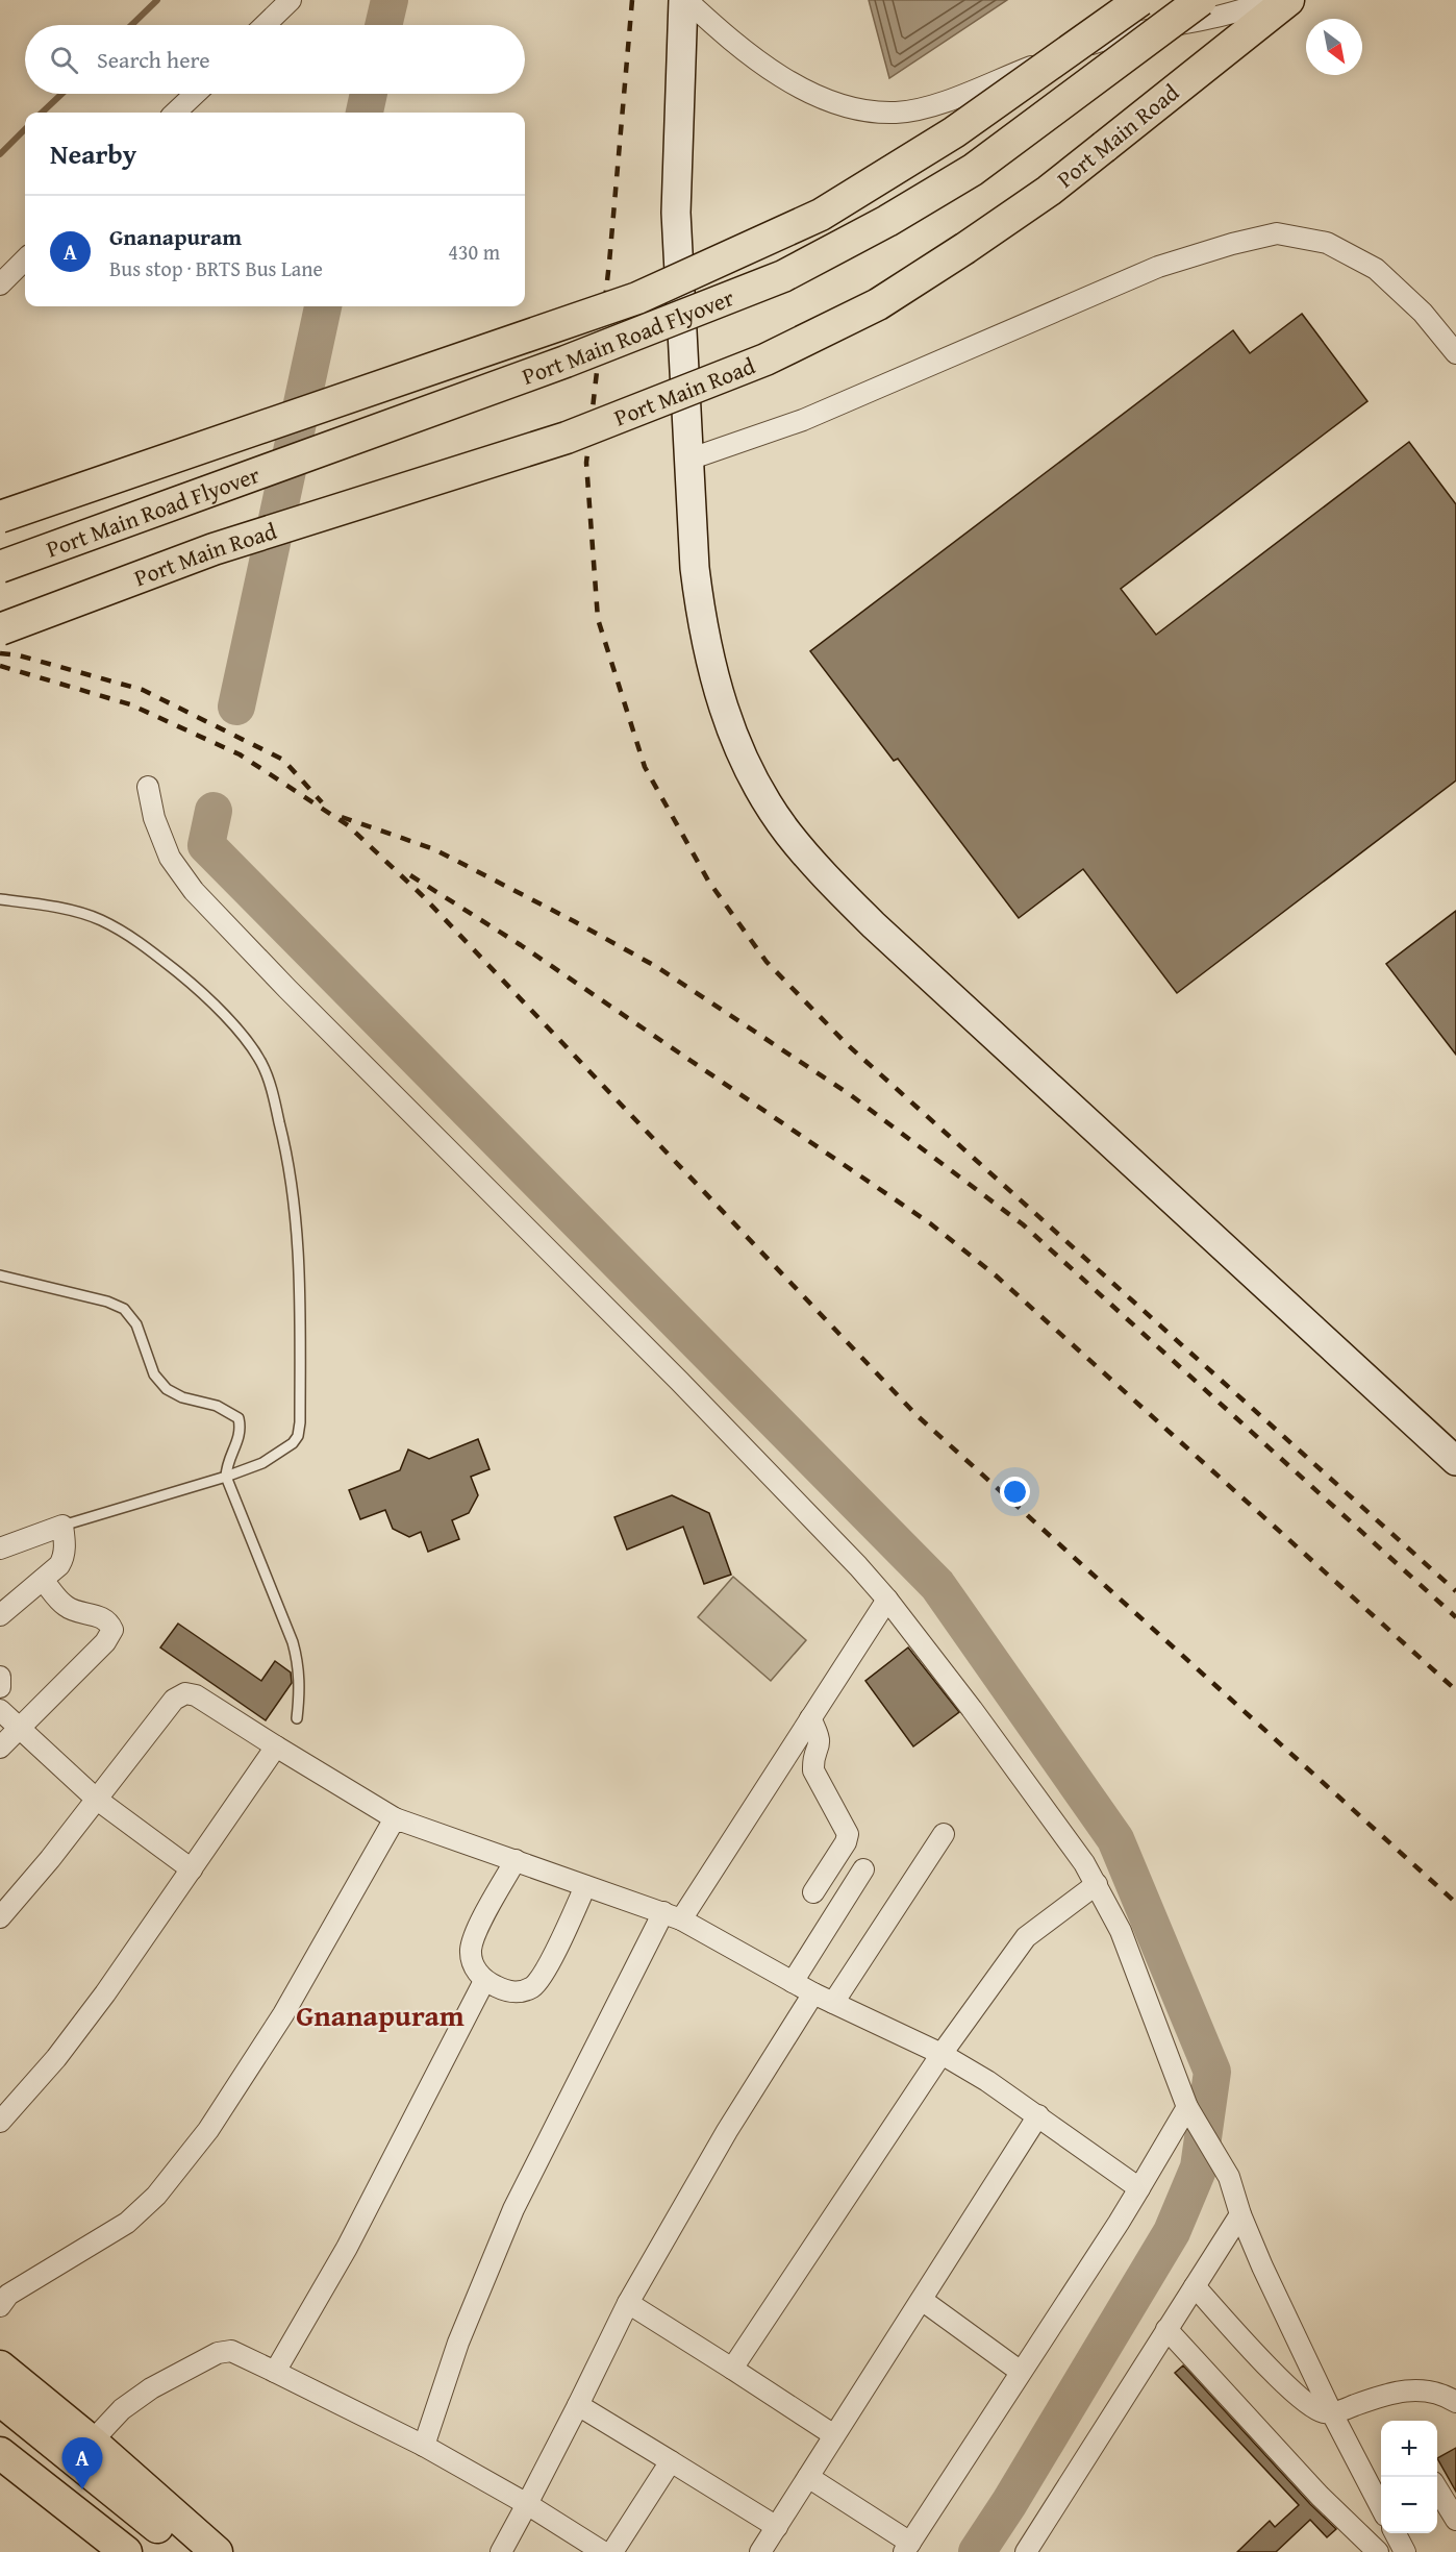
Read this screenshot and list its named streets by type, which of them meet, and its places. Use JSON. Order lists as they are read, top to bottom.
{
  "streets": {
    "main road": ["Port Main Road", "Port Main Road Flyover"]
  },
  "districts": ["Gnanapuram"],
  "north": "bottom right",
  "page": {
    "search": "Search here",
    "heading": "Nearby",
    "list": [
      {
        "mark": "A",
        "name": "Gnanapuram",
        "note": "Bus stop · BRTS Bus Lane",
        "value": "430 m"
      }
    ],
    "map_buttons": ["+", "−"],
    "pins": "A"
  }
}
